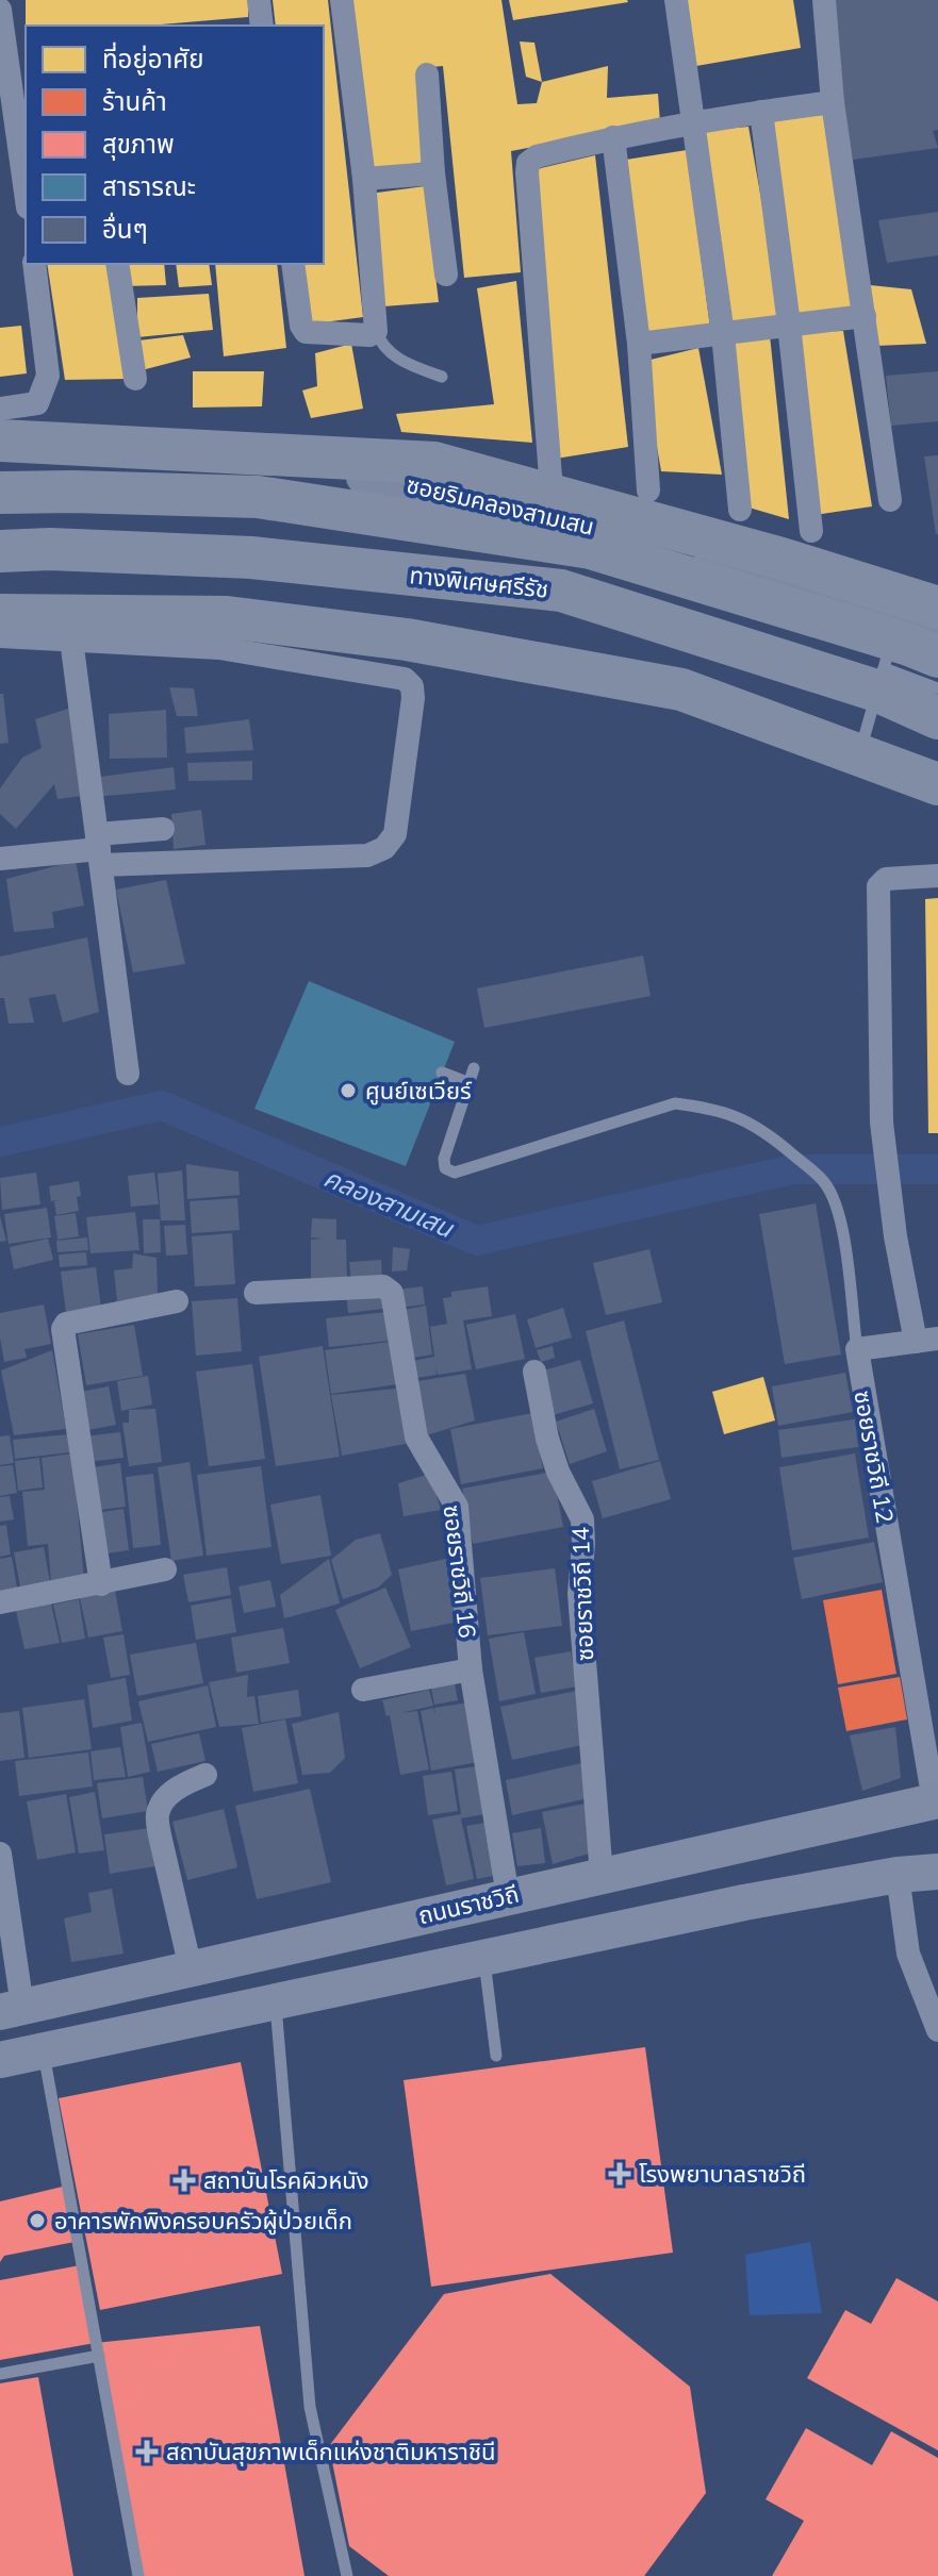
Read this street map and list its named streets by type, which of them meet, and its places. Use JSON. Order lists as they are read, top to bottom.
{
  "streets": {
    "highway": ["ทางพิเศษศรีรัช"],
    "main road": ["ถนนราชวิถี"],
    "street": [
      "ซอยริมคลองสามเสน",
      "ซอยราชวิถี 12",
      "ซอยราชวิถี 16",
      "ซอยราชวิถี 14"
    ]
  },
  "crossings": [
    ["ซอยราชวิถี 12", "ถนนราชวิถี"],
    ["ซอยราชวิถี 16", "ถนนราชวิถี"],
    ["ซอยราชวิถี 14", "ถนนราชวิถี"]
  ],
  "water": ["คลองสามเสน"],
  "places": {
    "other": ["ศูนย์เซเวียร์", "อาคารพักพิงครอบครัวผู้ป่วยเด็ก"],
    "health": ["โรงพยาบาลราชวิถี", "สถาบันโรคผิวหนัง", "สถาบันสุขภาพเด็กแห่งชาติมหาราชินี"]
  },
  "legend": [
    "ที่อยู่อาศัย",
    "ร้านค้า",
    "สุขภาพ",
    "สาธารณะ",
    "อื่นๆ"
  ]
}
